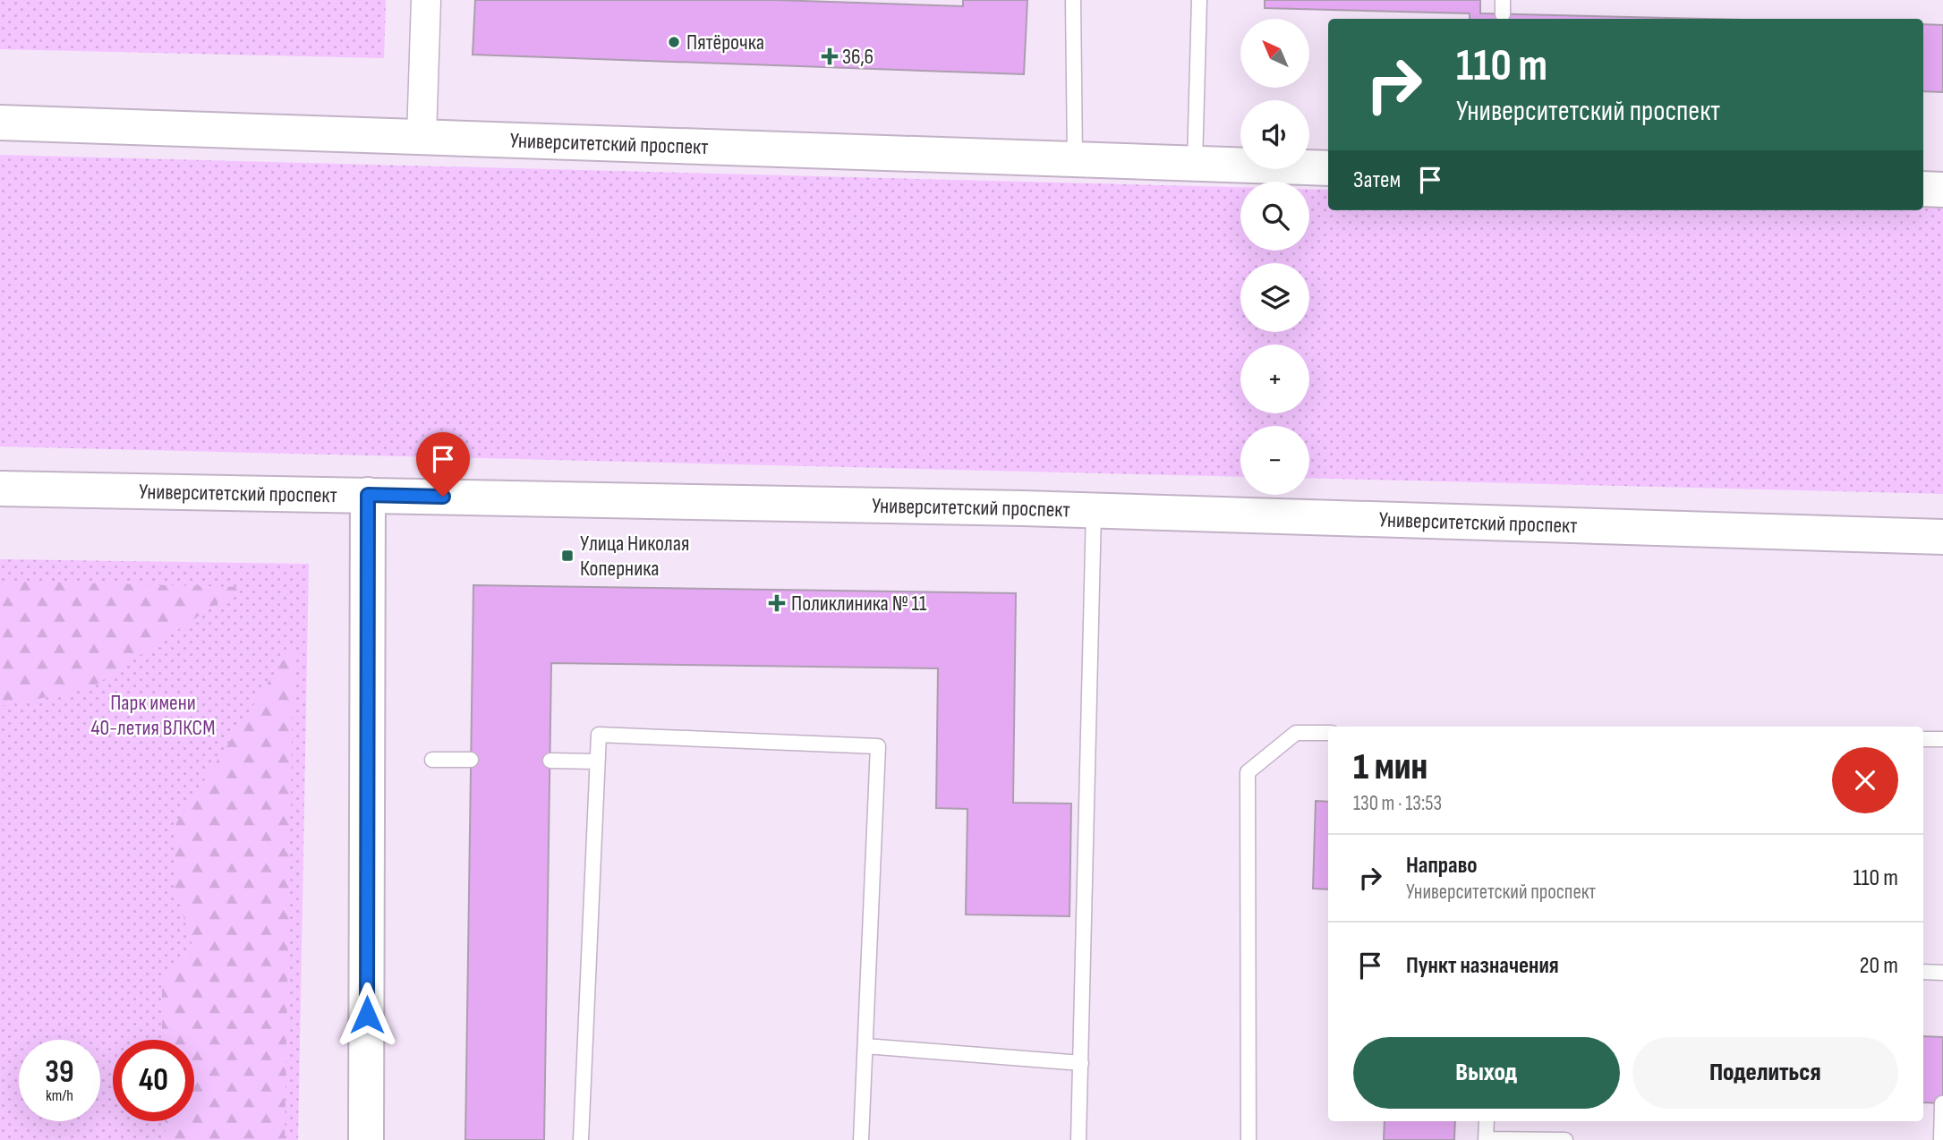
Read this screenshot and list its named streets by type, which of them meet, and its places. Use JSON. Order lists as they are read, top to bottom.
{
  "streets": {
    "main road": ["Университетский проспект"]
  },
  "parks": ["Парк имени 40-летия ВЛКСМ"],
  "places": {
    "other": ["Пятёрочка"],
    "health": ["36,6", "Поликлиника № 11"],
    "transit": ["Улица Николая Коперника"]
  },
  "north": "top left",
  "page": {
    "map_buttons": ["+", "−"],
    "turn": ["110 m", "Университетский проспект"],
    "then": "Затем",
    "heading": ["1 мин", "130 m · 13:53"],
    "list": [
      {
        "name": "Направо",
        "note": "Университетский проспект",
        "value": "110 m"
      },
      {
        "name": "Пункт назначения",
        "value": "20 m"
      }
    ],
    "buttons": ["Выход", "Поделиться"],
    "speed": "39 km/h",
    "limit": "40"
  }
}
